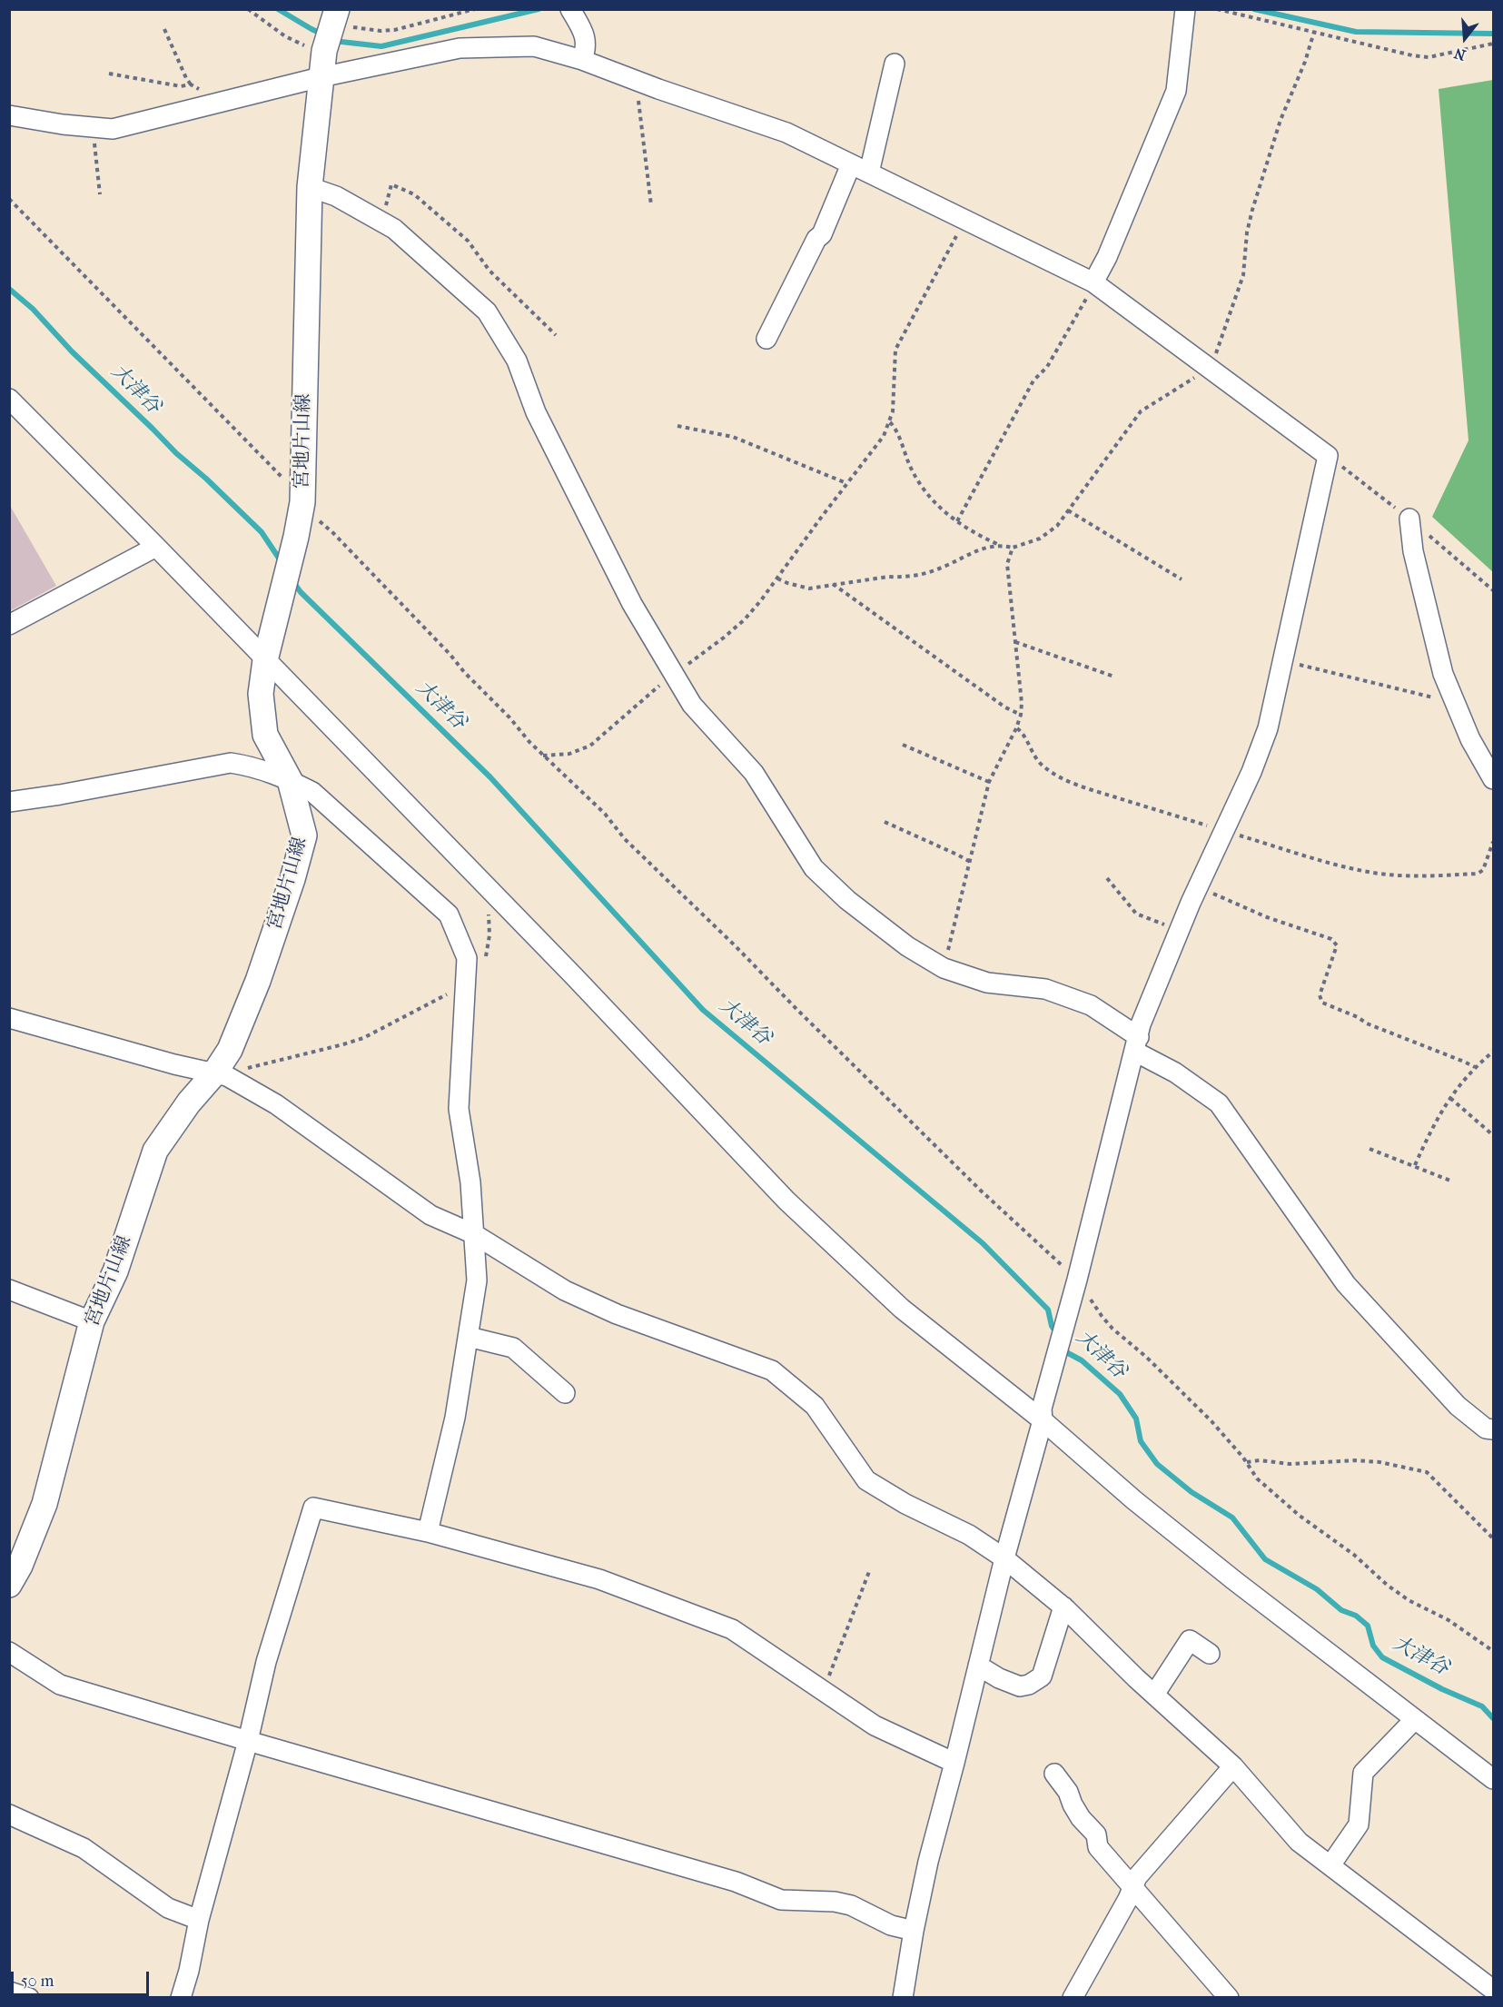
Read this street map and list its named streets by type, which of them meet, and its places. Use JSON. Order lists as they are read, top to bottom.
{
  "streets": {
    "main road": ["宮地片山線"]
  },
  "water": ["大津谷"],
  "scale_bar": "50 m",
  "north": "bottom"
}
